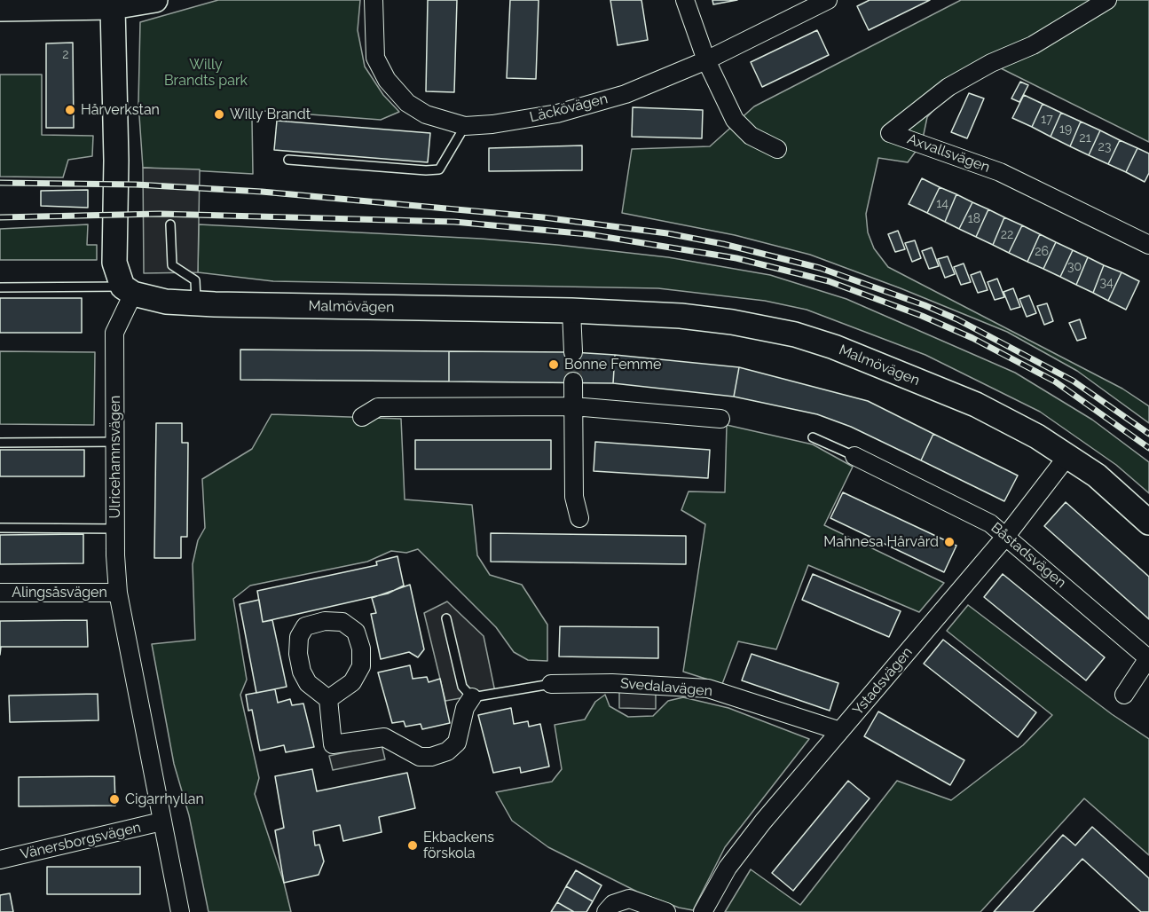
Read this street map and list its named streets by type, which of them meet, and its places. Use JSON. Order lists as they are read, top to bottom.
{
  "streets": {
    "street": [
      "Läckövägen",
      "Axvallsvägen",
      "Malmövägen",
      "Ulricehamnsvägen",
      "Båstadsvägen",
      "Alingsåsvägen",
      "Ystadsvägen",
      "Svedalavägen",
      "Vänersborgsvägen"
    ]
  },
  "crossings": [
    ["Malmövägen", "Ulricehamnsvägen"],
    ["Malmövägen", "Ystadsvägen"],
    ["Ulricehamnsvägen", "Alingsåsvägen"],
    ["Ulricehamnsvägen", "Vänersborgsvägen"],
    ["Båstadsvägen", "Ystadsvägen"],
    ["Ystadsvägen", "Svedalavägen"]
  ],
  "parks": ["Willy Brandts park"],
  "places": [
    "Hårverkstan",
    "Willy Brandt",
    "Bonne Femme",
    "Mahnesa Hårvård",
    "Cigarrhyllan",
    "Ekbackens förskola"
  ],
  "house_numbers": [
    "2",
    "17",
    "19",
    "21",
    "23",
    "14",
    "18",
    "22",
    "26",
    "30",
    "34"
  ]
}
